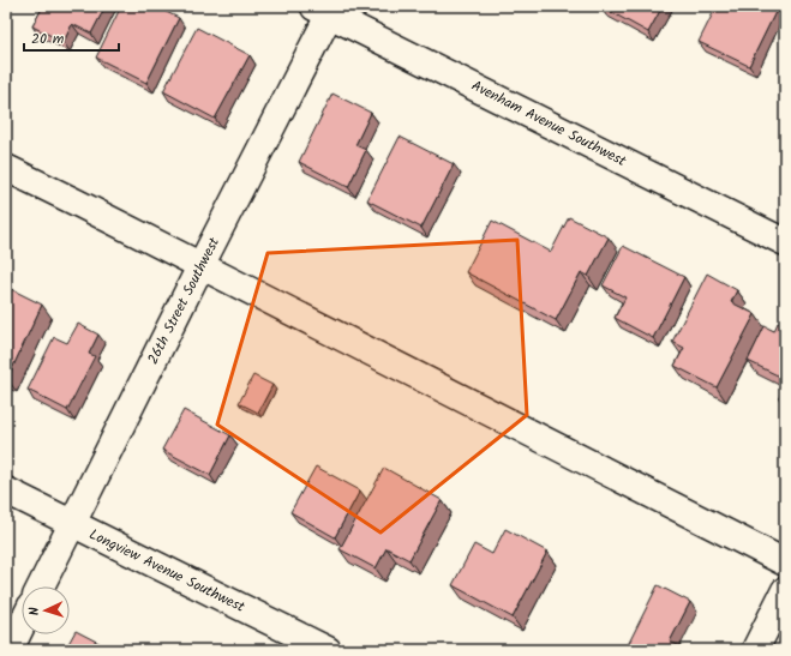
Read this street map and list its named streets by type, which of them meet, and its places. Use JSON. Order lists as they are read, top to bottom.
{
  "streets": {
    "street": ["Avenham Avenue Southwest", "26th Street Southwest", "Longview Avenue Southwest"]
  },
  "crossings": [
    ["Avenham Avenue Southwest", "26th Street Southwest"],
    ["26th Street Southwest", "Longview Avenue Southwest"]
  ],
  "scale_bar": "20 m",
  "north": "left"
}
